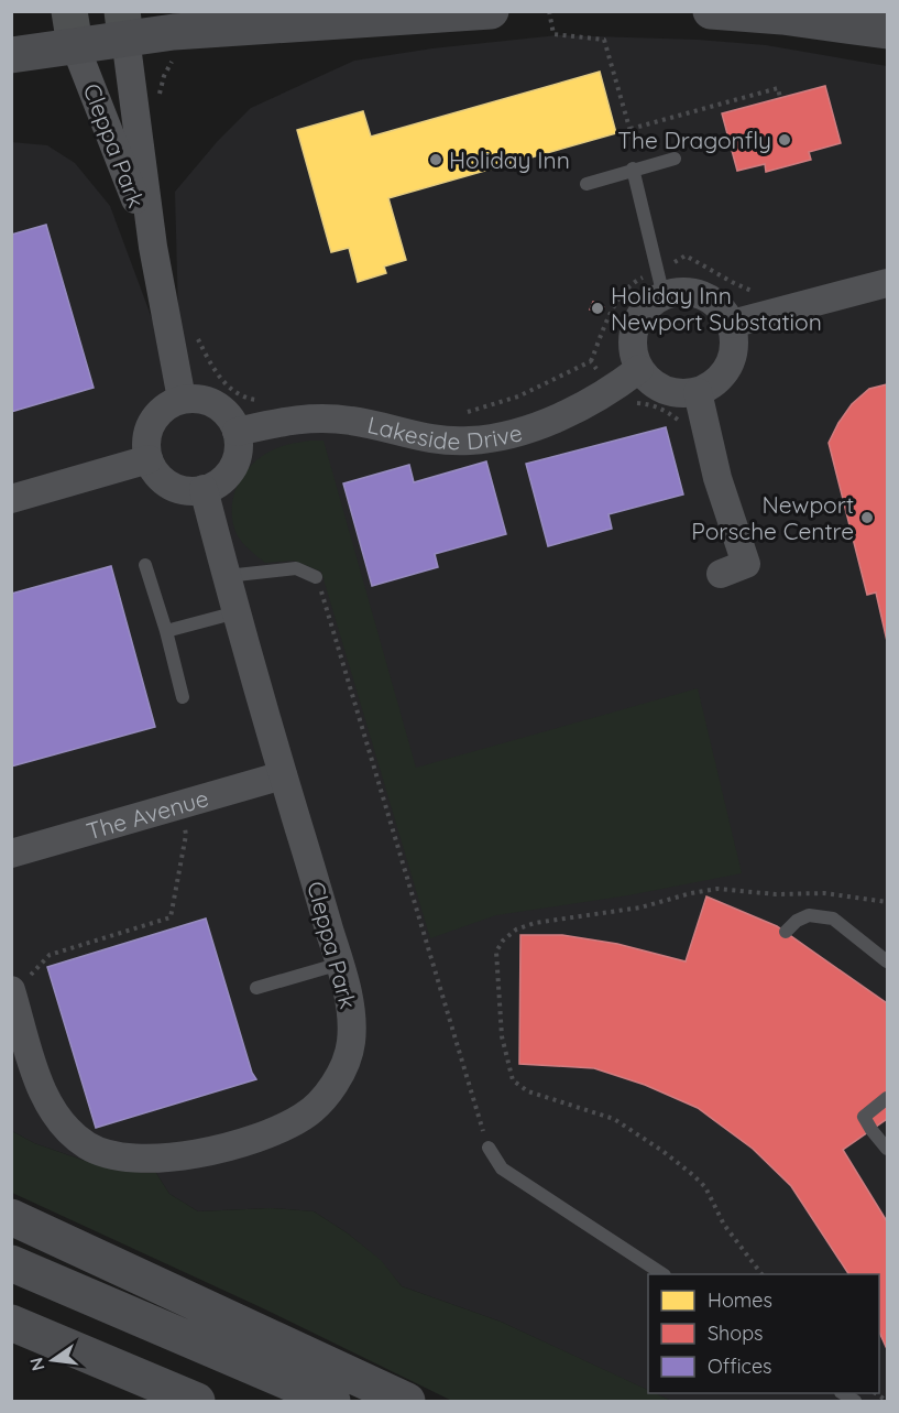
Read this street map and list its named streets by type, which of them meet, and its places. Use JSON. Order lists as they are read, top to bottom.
{
  "streets": {
    "street": ["Cleppa Park", "Lakeside Drive", "The Avenue"]
  },
  "crossings": [
    ["Cleppa Park", "Lakeside Drive"],
    ["Cleppa Park", "The Avenue"]
  ],
  "places": [
    "The Dragonfly",
    "Holiday Inn",
    "Holiday Inn Newport Substation",
    "Newport Porsche Centre"
  ],
  "legend": ["Homes", "Shops", "Offices"],
  "north": "left"
}
